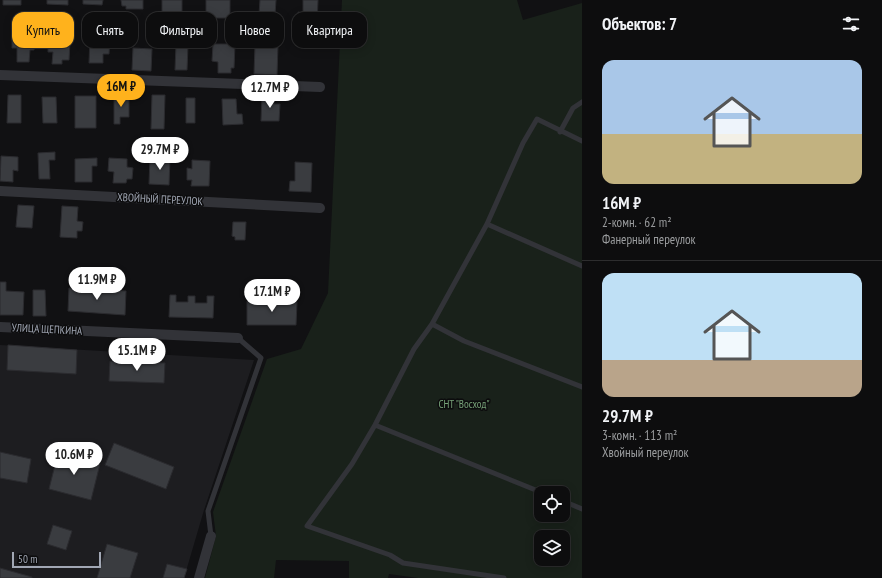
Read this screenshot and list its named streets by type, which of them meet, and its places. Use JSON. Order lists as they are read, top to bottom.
{
  "streets": {
    "street": ["ХВОЙНЫЙ ПЕРЕУЛОК", "УЛИЦА ЩЕПКИНА"]
  },
  "parks": ["СНТ \"Восход\""],
  "scale_bar": "50 m",
  "page": {
    "heading": "Объектов: 7",
    "chip": [
      "Купить",
      "Снять",
      "Фильтры",
      "Новое",
      "Квартира"
    ],
    "list": [
      {
        "name": "16M ₽",
        "note": "2-комн. · 62 m² · Фанерный переулок"
      },
      {
        "name": "29.7M ₽",
        "note": "3-комн. · 113 m² · Хвойный переулок"
      }
    ],
    "price": [
      "16M ₽",
      "12.7M ₽",
      "29.7M ₽",
      "11.9M ₽",
      "17.1M ₽",
      "15.1M ₽",
      "10.6M ₽"
    ],
    "scale": "50 m"
  }
}
